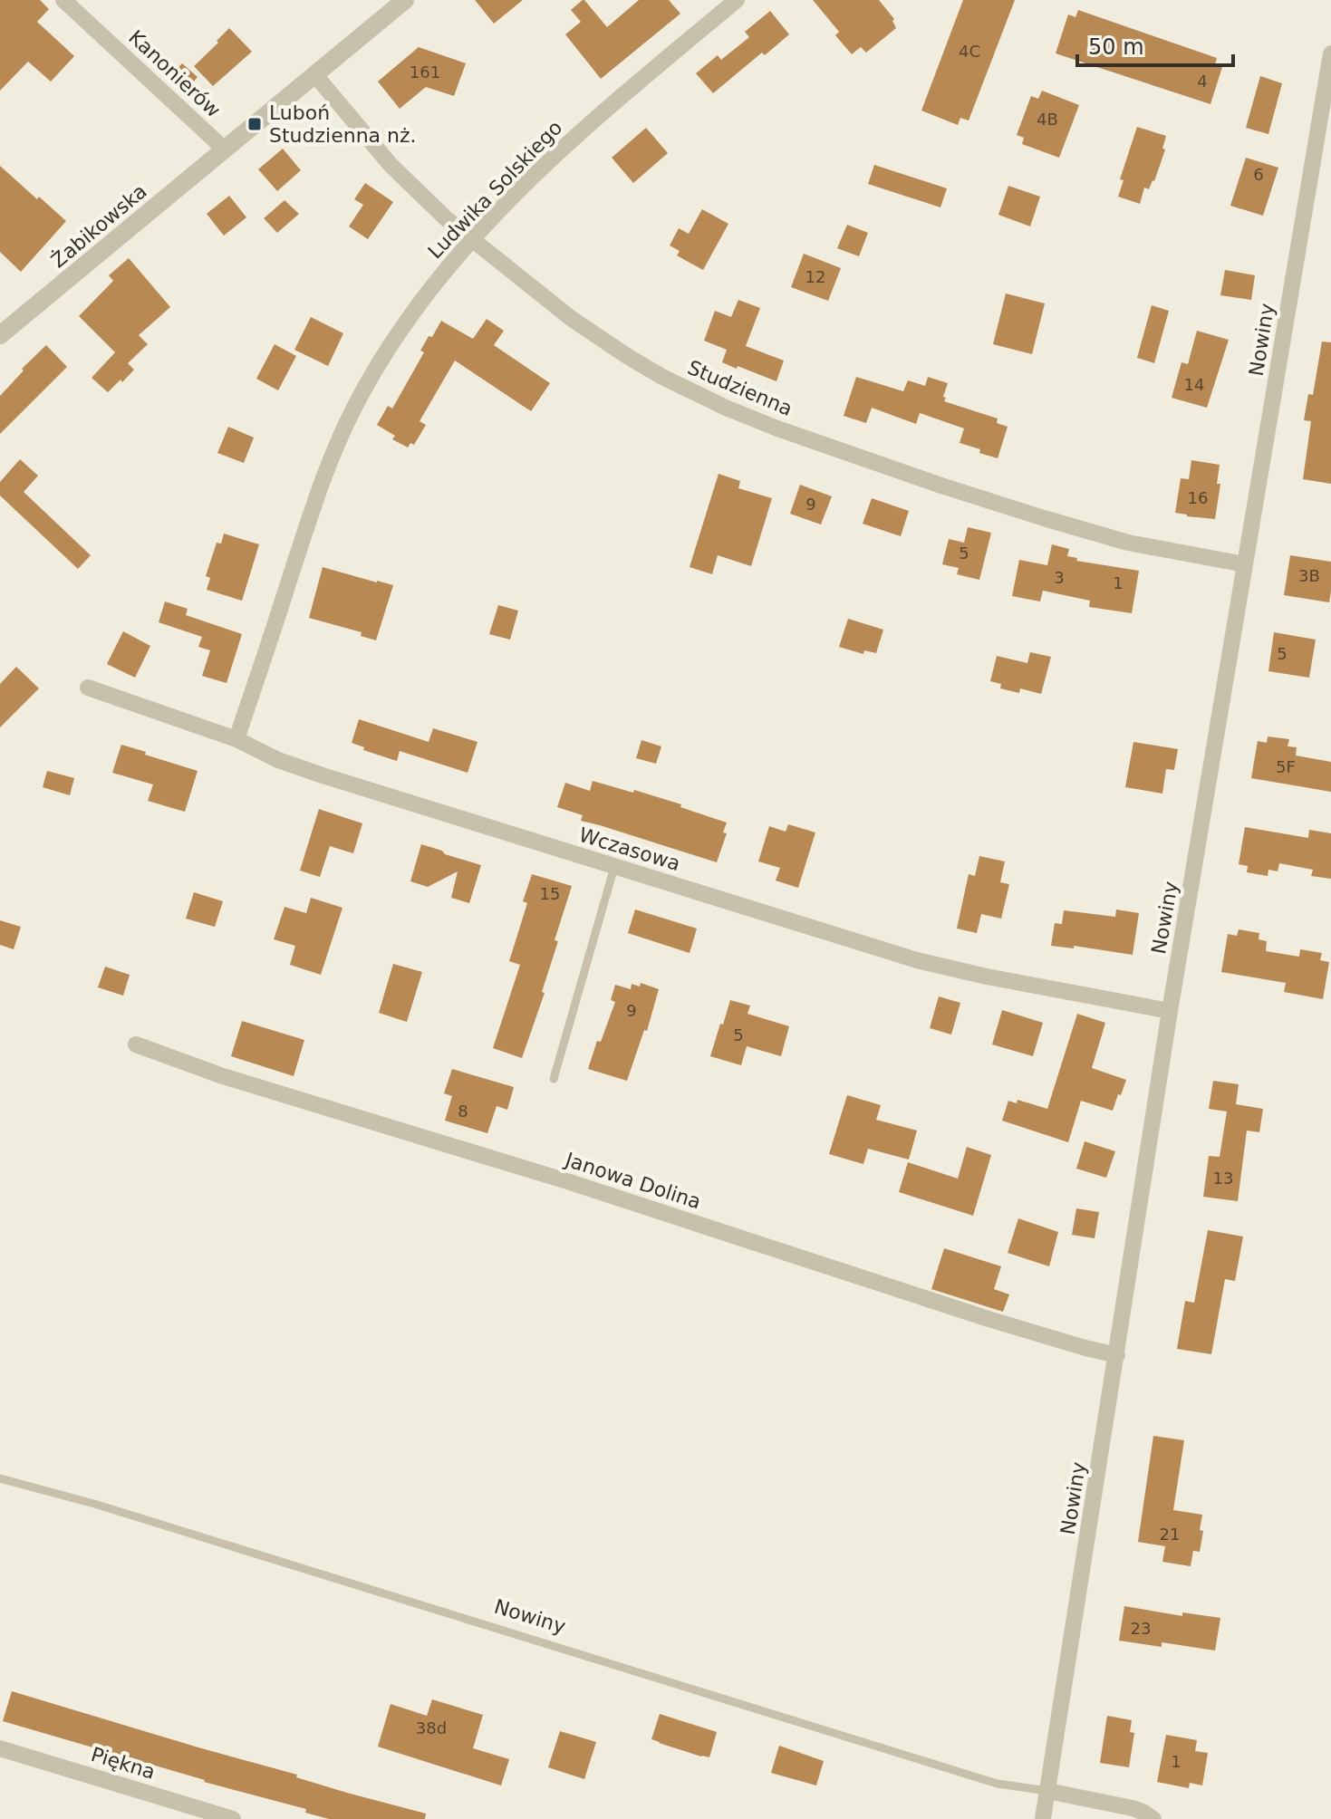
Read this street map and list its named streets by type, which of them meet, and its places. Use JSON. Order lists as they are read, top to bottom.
{
  "streets": {
    "street": [
      "Kanonierów",
      "Ludwika Solskiego",
      "Żabikowska",
      "Nowiny",
      "Studzienna",
      "Wczasowa",
      "Janowa Dolina",
      "Piękna"
    ]
  },
  "crossings": [
    ["Kanonierów", "Żabikowska"],
    ["Ludwika Solskiego", "Studzienna"],
    ["Ludwika Solskiego", "Wczasowa"],
    ["Żabikowska", "Studzienna"],
    ["Nowiny", "Studzienna"],
    ["Nowiny", "Wczasowa"],
    ["Nowiny", "Janowa Dolina"]
  ],
  "places": {
    "transit": ["Luboń Studzienna nż."]
  },
  "house_numbers": [
    "4C",
    "161",
    "4",
    "4B",
    "6",
    "12",
    "14",
    "16",
    "9",
    "5",
    "3B",
    "3",
    "1",
    "5",
    "5F",
    "15",
    "9",
    "5",
    "8",
    "13",
    "21",
    "23",
    "38d",
    "1"
  ],
  "scale_bar": "50 m"
}
